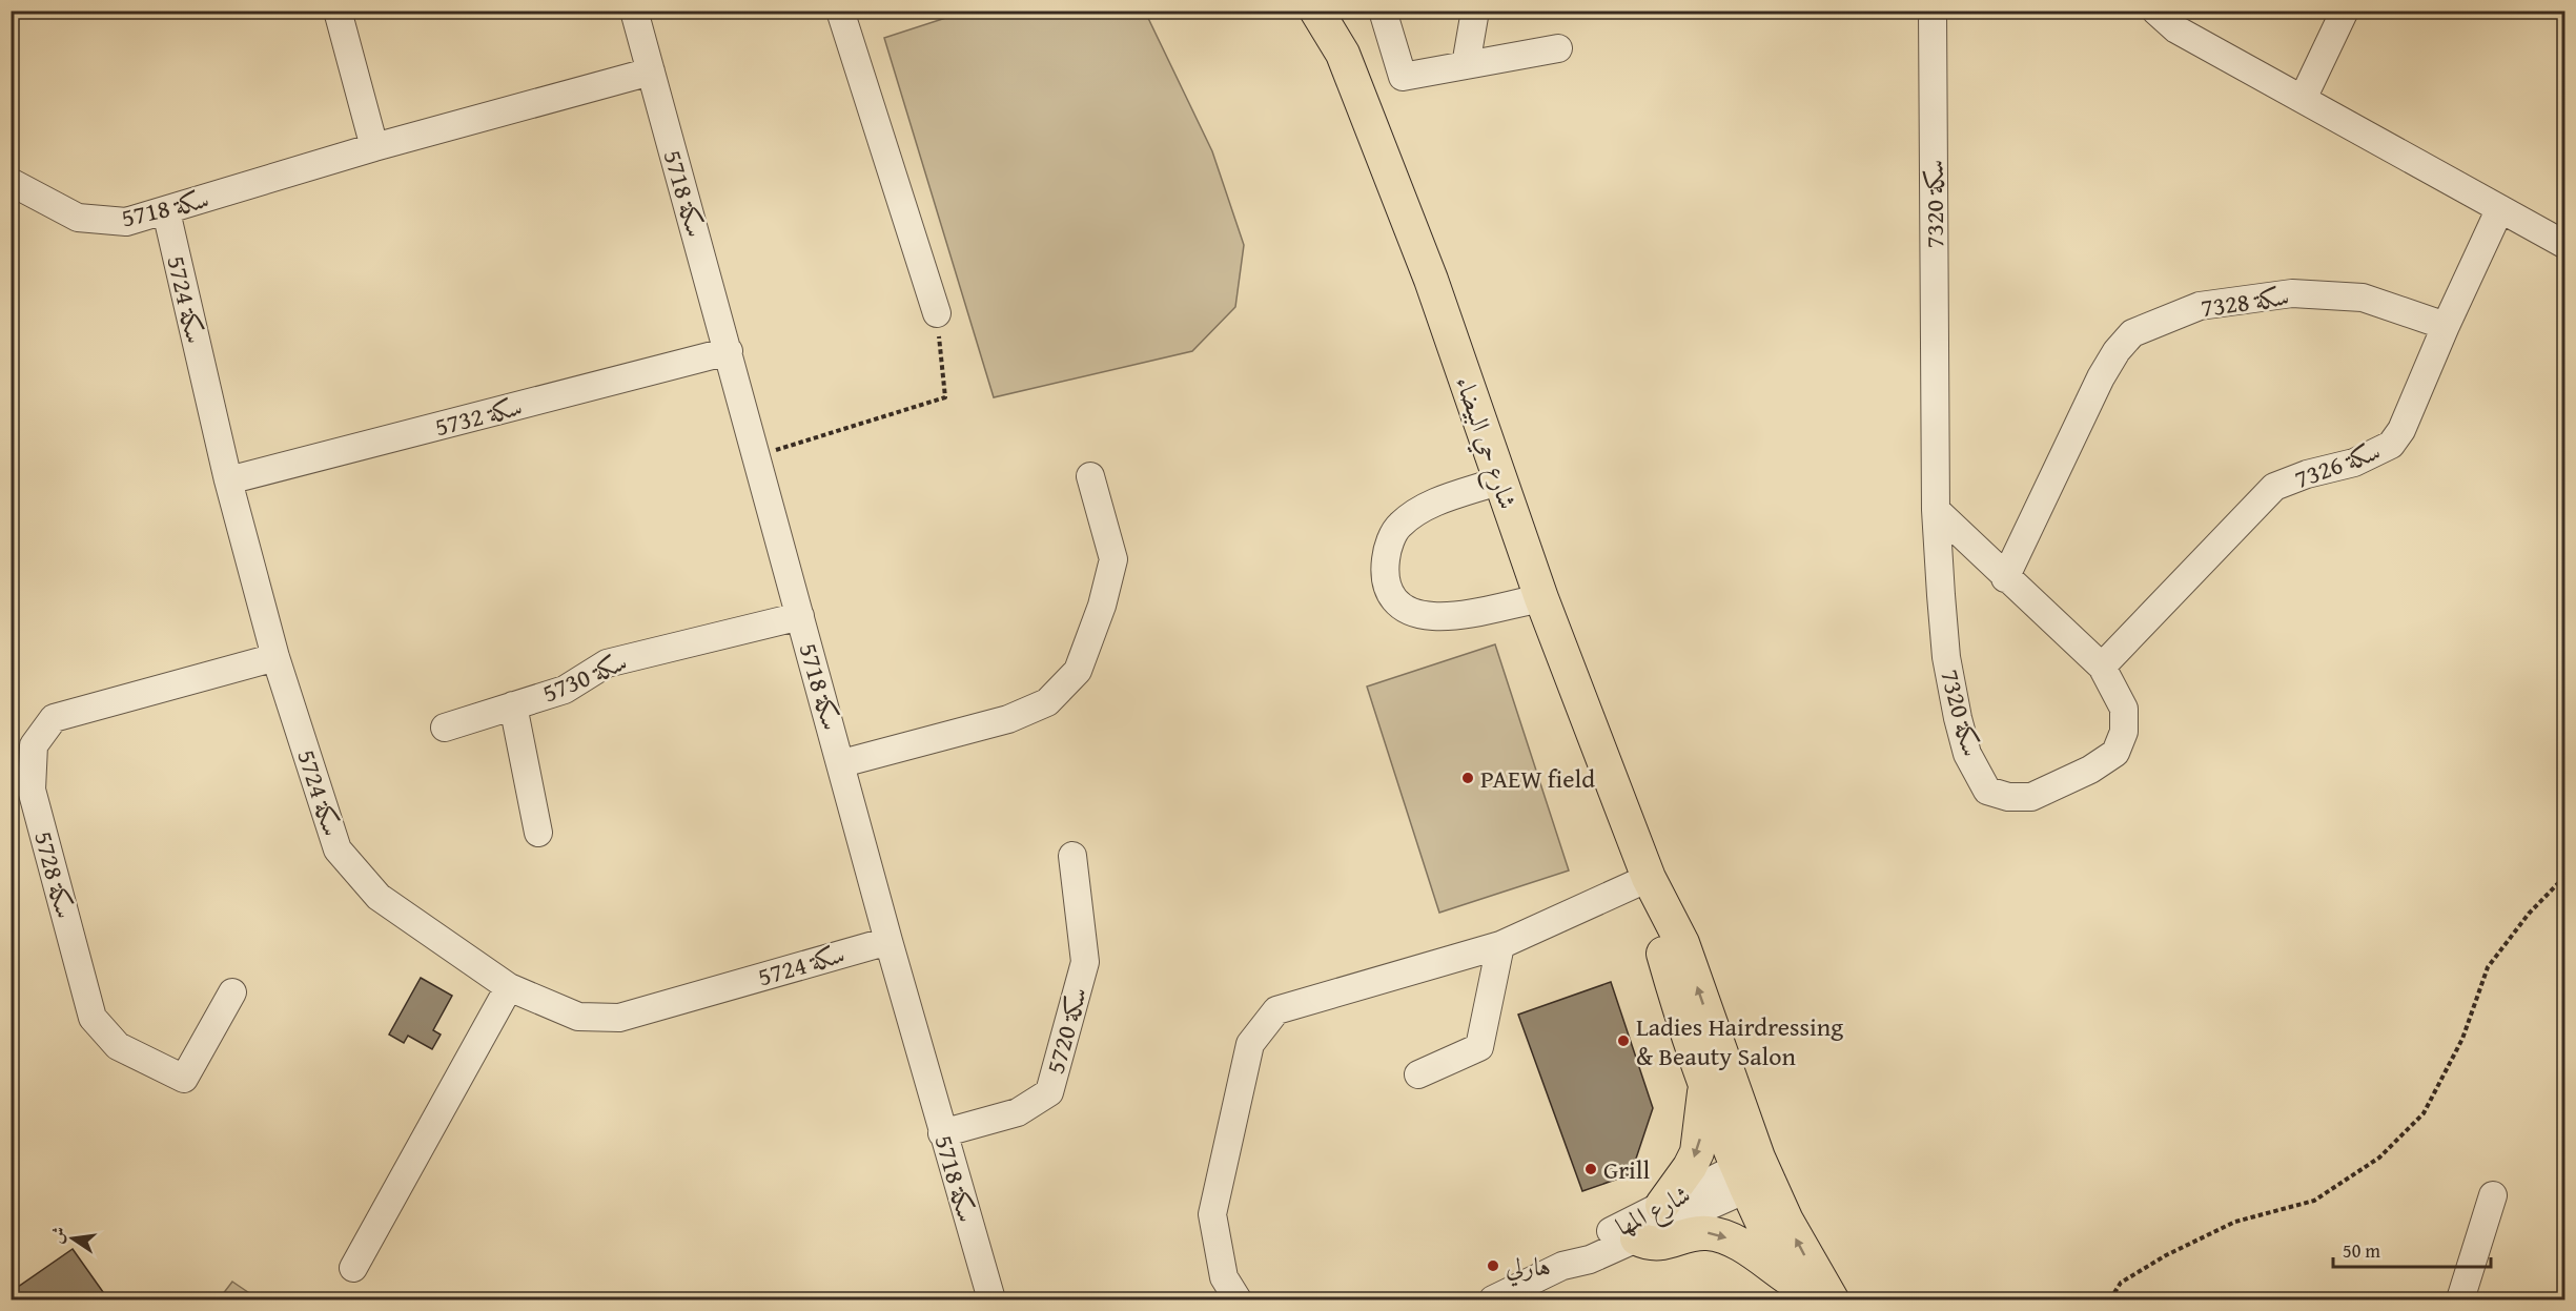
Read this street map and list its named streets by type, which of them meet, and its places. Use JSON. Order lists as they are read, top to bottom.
{
  "streets": {
    "main road": ["شارع حي البيضاء"],
    "street": [
      "سكة 5718",
      "سكة 7320",
      "سكة 5724",
      "سكة 7328",
      "سكة 5732",
      "سكة 7326",
      "سكة 5730",
      "سكة 5728",
      "سكة 5720",
      "شارع المها"
    ]
  },
  "crossings": [
    ["سكة 5718", "سكة 5724"],
    ["سكة 5718", "سكة 5732"],
    ["سكة 5718", "سكة 5730"],
    ["سكة 5718", "سكة 5720"],
    ["سكة 7320", "سكة 7328"],
    ["سكة 7320", "سكة 7326"],
    ["سكة 5724", "سكة 5732"],
    ["سكة 5724", "سكة 5728"],
    ["سكة 7328", "سكة 7326"]
  ],
  "places": [
    "PAEW field",
    "Ladies Hairdressing & Beauty Salon",
    "Grill",
    "هارلي"
  ],
  "scale_bar": "50 m",
  "north": "left"
}
